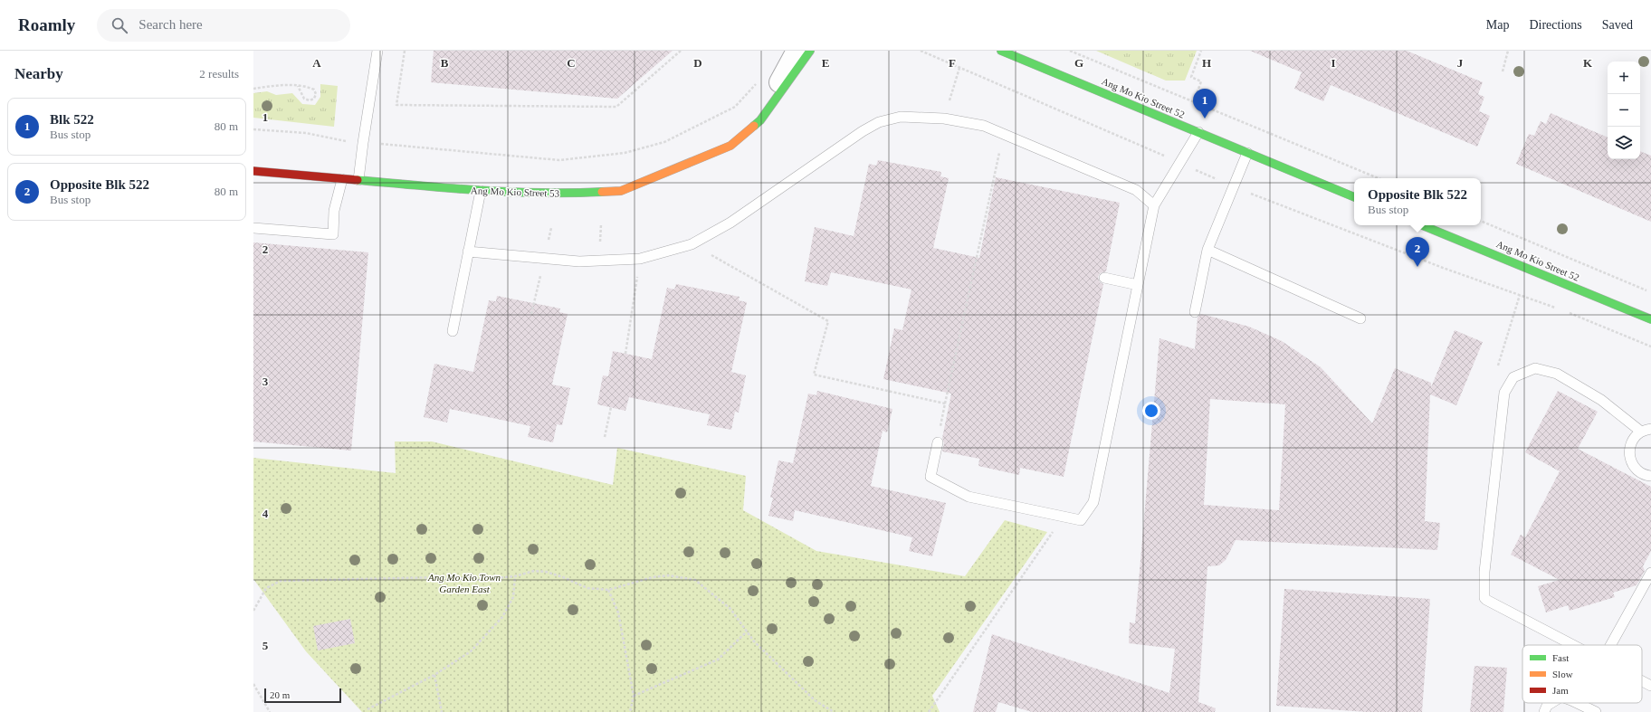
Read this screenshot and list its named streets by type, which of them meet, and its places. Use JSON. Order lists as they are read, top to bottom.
{
  "streets": {
    "street": ["Ang Mo Kio Street 52", "Ang Mo Kio Street 53"]
  },
  "parks": ["Ang Mo Kio Town Garden East"],
  "legend": ["Fast", "Slow", "Jam"],
  "scale_bar": "20 m",
  "page": {
    "header": "Roamly",
    "search": "Search here",
    "nav": ["Map", "Directions", "Saved"],
    "heading": ["Nearby", "2 results"],
    "map_buttons": ["+", "−"],
    "pins": ["1", "2"],
    "list": [
      {
        "mark": "1",
        "name": "Blk 522",
        "note": "Bus stop",
        "value": "80 m"
      },
      {
        "mark": "2",
        "name": "Opposite Blk 522",
        "note": "Bus stop",
        "value": "80 m"
      }
    ],
    "popup": ["Opposite Blk 522", "Bus stop"],
    "scale": "20 m"
  },
  "grid": {
    "columns": [
      "A",
      "B",
      "C",
      "D",
      "E",
      "F",
      "G",
      "H",
      "I",
      "J",
      "K"
    ],
    "rows": [
      "1",
      "2",
      "3",
      "4",
      "5"
    ]
  }
}
